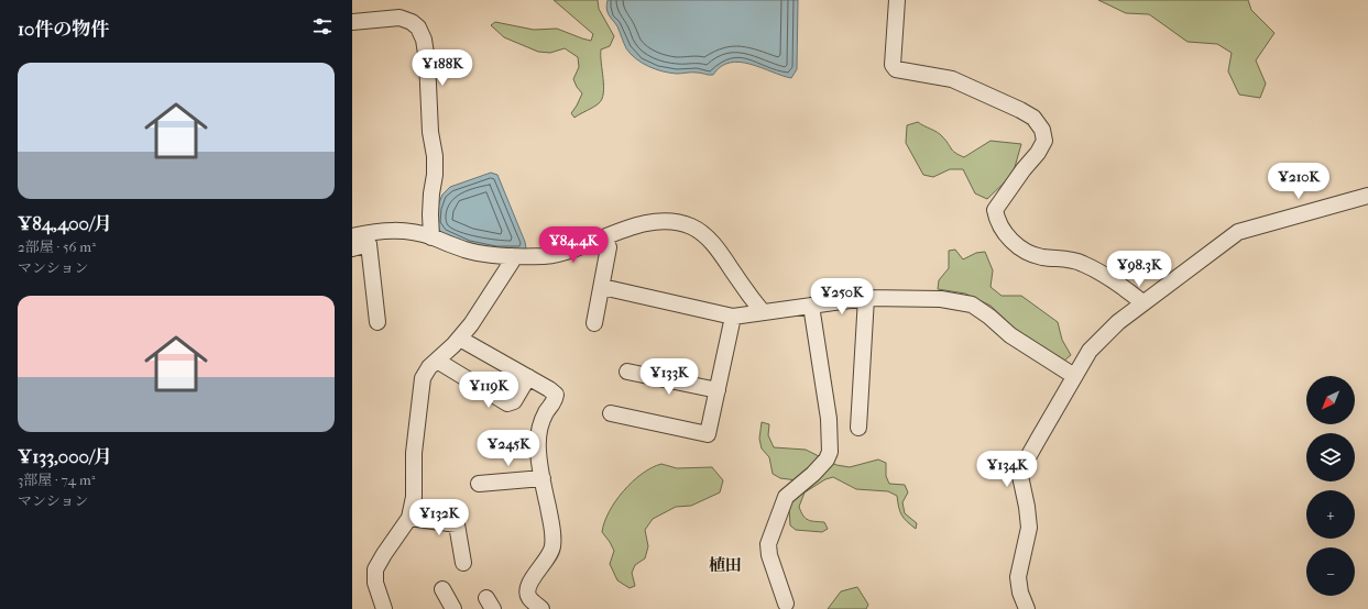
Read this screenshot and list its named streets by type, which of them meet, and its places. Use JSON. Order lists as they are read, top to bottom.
{
  "districts": ["植田"],
  "north": "bottom left",
  "page": {
    "heading": "10件の物件",
    "price": [
      "¥188K",
      "¥210K",
      "¥84.4K",
      "¥98.3K",
      "¥250K",
      "¥133K",
      "¥119K",
      "¥245K",
      "¥134K",
      "¥132K"
    ],
    "list": [
      {
        "name": "¥84,400/月",
        "note": "2部屋 · 56 m² · マンション"
      },
      {
        "name": "¥133,000/月",
        "note": "3部屋 · 74 m² · マンション"
      }
    ],
    "map_buttons": ["+", "−"]
  }
}
